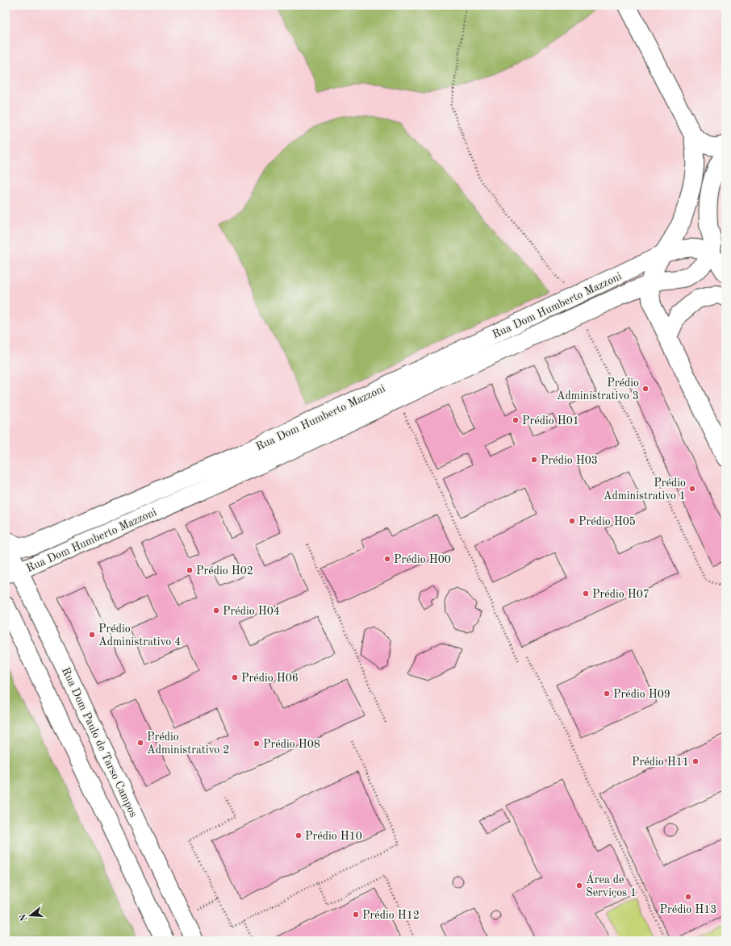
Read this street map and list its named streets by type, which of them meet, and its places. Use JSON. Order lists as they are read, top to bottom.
{
  "streets": {
    "street": ["Rua Dom Humberto Mazzoni", "Rua Dom Paulo de Tarso Campos"]
  },
  "crossings": [
    ["Rua Dom Humberto Mazzoni", "Rua Dom Paulo de Tarso Campos"]
  ],
  "places": [
    "Prédio Administrativo 3",
    "Prédio H01",
    "Prédio H03",
    "Prédio Administrativo 1",
    "Prédio H05",
    "Prédio H00",
    "Prédio H02",
    "Prédio H07",
    "Prédio H04",
    "Prédio Administrativo 4",
    "Prédio H06",
    "Prédio H09",
    "Prédio Administrativo 2",
    "Prédio H08",
    "Prédio H11",
    "Prédio H10",
    "Área de Serviços 1",
    "Prédio H13",
    "Prédio H12"
  ],
  "north": "left"
}
